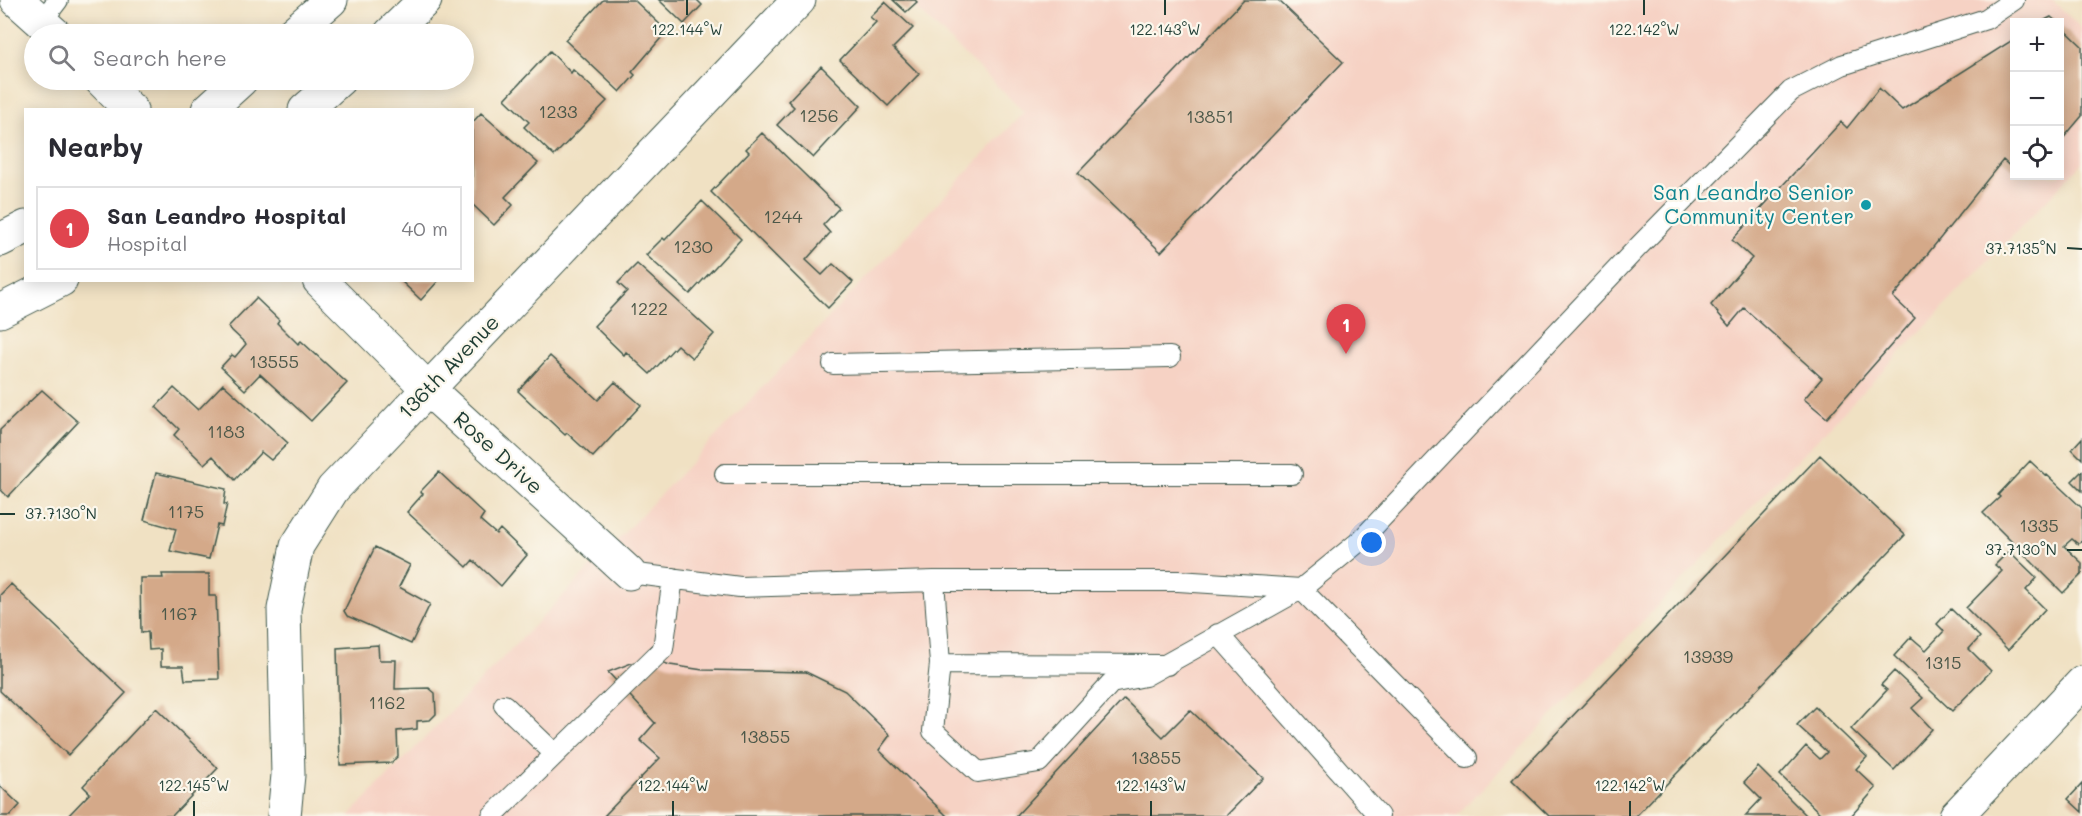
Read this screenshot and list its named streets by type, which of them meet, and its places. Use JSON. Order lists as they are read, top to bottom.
{
  "streets": {
    "street": ["136th Avenue", "Rose Drive"]
  },
  "crossings": [
    ["136th Avenue", "Rose Drive"]
  ],
  "places": ["San Leandro Senior Community Center"],
  "house_numbers": [
    "1233",
    "1256",
    "13851",
    "1244",
    "1230",
    "1222",
    "13555",
    "1183",
    "1175",
    "1335",
    "1167",
    "13939",
    "1315",
    "1162",
    "13855",
    "13855"
  ],
  "page": {
    "map_buttons": ["+", "−"],
    "search": "Search here",
    "heading": "Nearby",
    "list": [
      {
        "mark": "1",
        "name": "San Leandro Hospital",
        "note": "Hospital",
        "value": "40 m"
      }
    ],
    "pins": "1"
  },
  "coordinates": [
    "122.144°W",
    "122.143°W",
    "122.142°W",
    "37.7135°N",
    "37.7130°N",
    "122.145°W"
  ]
}
